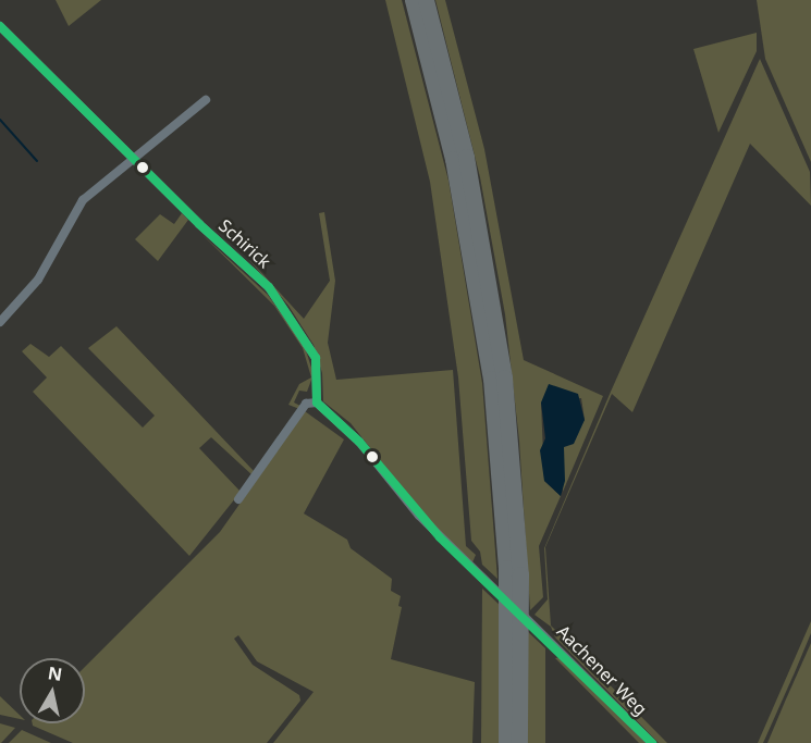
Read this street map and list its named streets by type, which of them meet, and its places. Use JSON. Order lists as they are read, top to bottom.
{
  "streets": {
    "street": ["Schirick", "Aachener Weg"]
  },
  "crossings": [
    ["Schirick", "Aachener Weg"]
  ],
  "north": "top"
}
